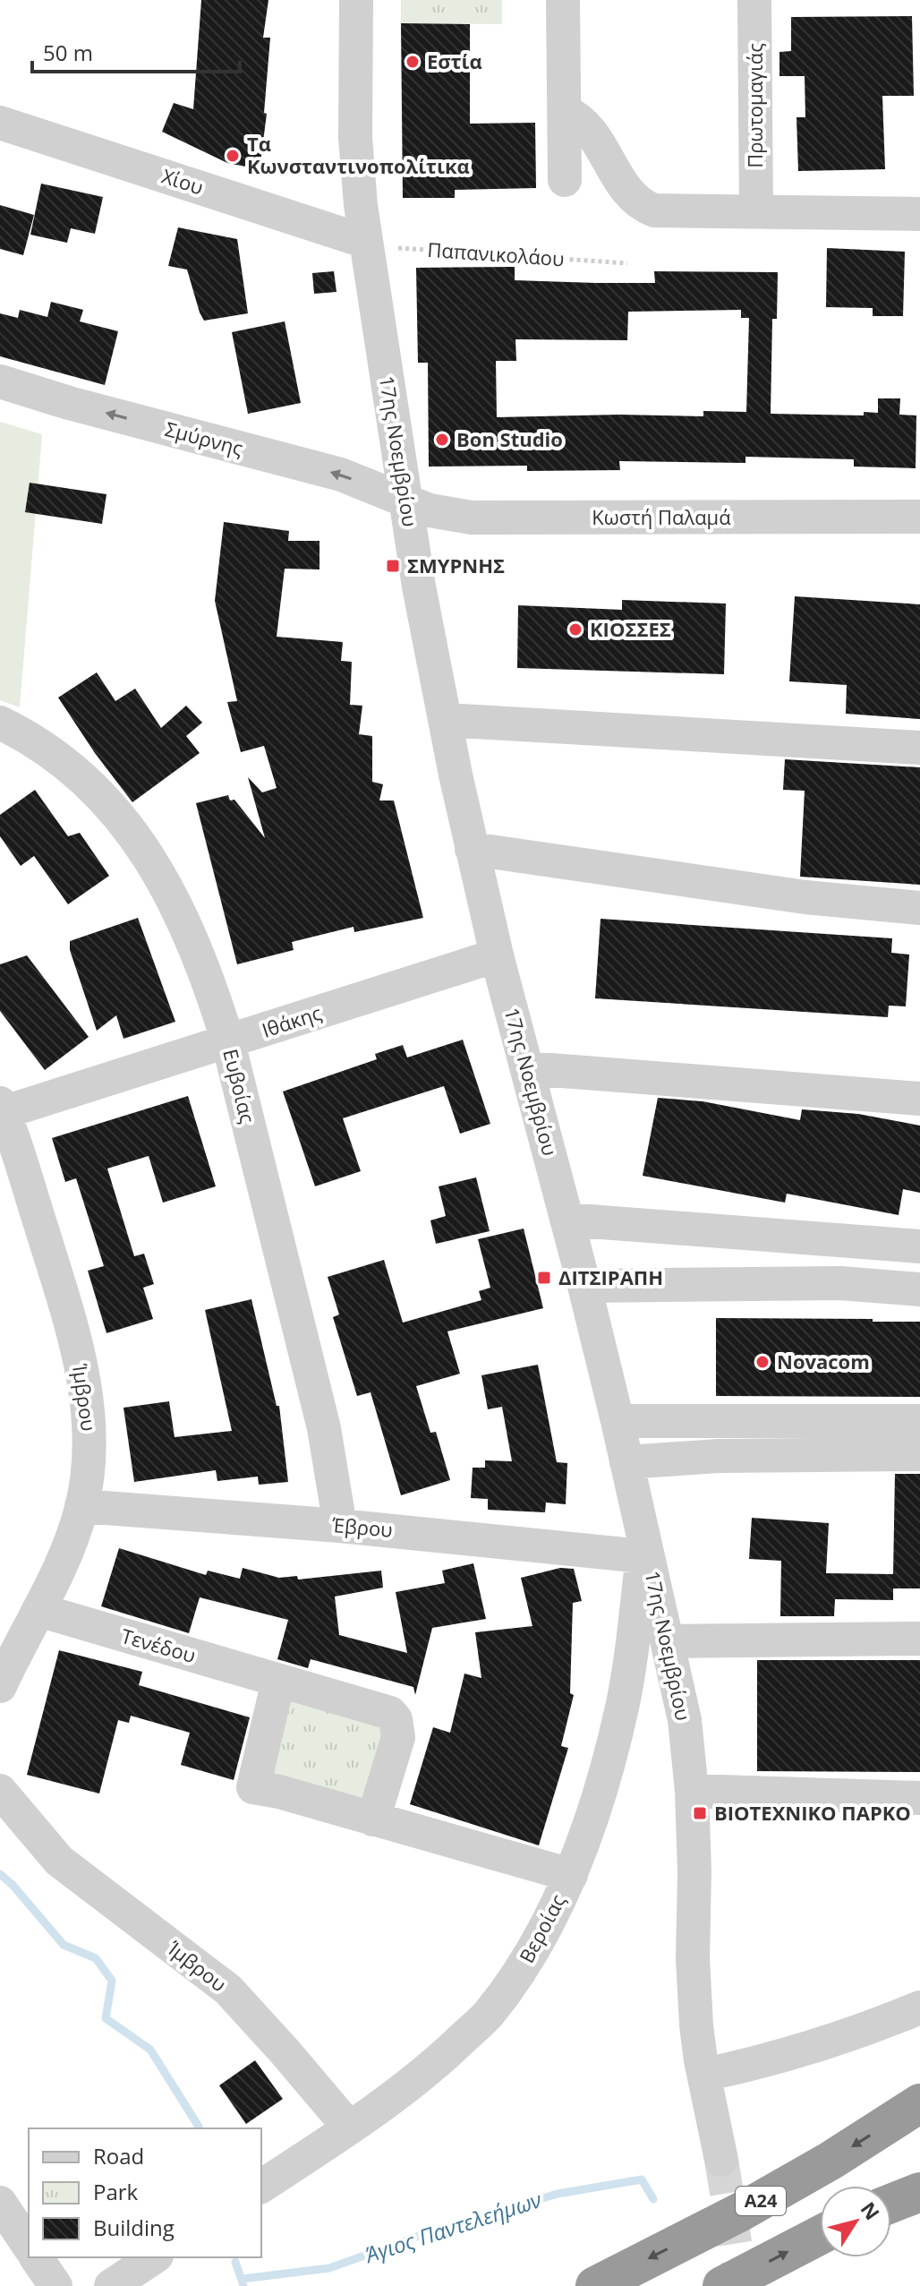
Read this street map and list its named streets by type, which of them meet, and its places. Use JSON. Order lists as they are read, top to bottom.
{
  "streets": {
    "highway": ["Α24"],
    "street": [
      "Πρωτομαγιάς",
      "Χίου",
      "Σμύρνης",
      "17ης Νοεμβρίου",
      "Κωστή Παλαμά",
      "Ιθάκης",
      "Ευβοίας",
      "Ίμβρου",
      "Έβρου",
      "Τενέδου",
      "Βεροίας"
    ],
    "path": ["Παπανικολάου"]
  },
  "crossings": [
    ["Χίου", "Παπανικολάου"],
    ["Χίου", "17ης Νοεμβρίου"],
    ["Παπανικολάου", "17ης Νοεμβρίου"],
    ["Σμύρνης", "17ης Νοεμβρίου"],
    ["Σμύρνης", "Κωστή Παλαμά"],
    ["17ης Νοεμβρίου", "Κωστή Παλαμά"],
    ["17ης Νοεμβρίου", "Ιθάκης"],
    ["Ιθάκης", "Ευβοίας"],
    ["Ιθάκης", "Ίμβρου"],
    ["Ευβοίας", "Έβρου"],
    ["Ίμβρου", "Έβρου"],
    ["Ίμβρου", "Τενέδου"],
    ["Ίμβρου", "Βεροίας"],
    ["Έβρου", "Βεροίας"]
  ],
  "one_way": ["Σμύρνης"],
  "water": ["Άγιος Παντελεήμων"],
  "places": {
    "other": [
      "Εστία",
      "Τα Κωνσταντινοπολίτικα",
      "Bon Studio",
      "ΚΙΟΣΣΕΣ",
      "Novacom"
    ],
    "transit": ["ΣΜΥΡΝΗΣ", "ΔΙΤΣΙΡΑΠΗ", "ΒΙΟΤΕΧΝΙΚΟ ΠΑΡΚΟ"]
  },
  "legend": ["Road", "Park", "Building"],
  "scale_bar": "50 m",
  "north": "top right"
}
